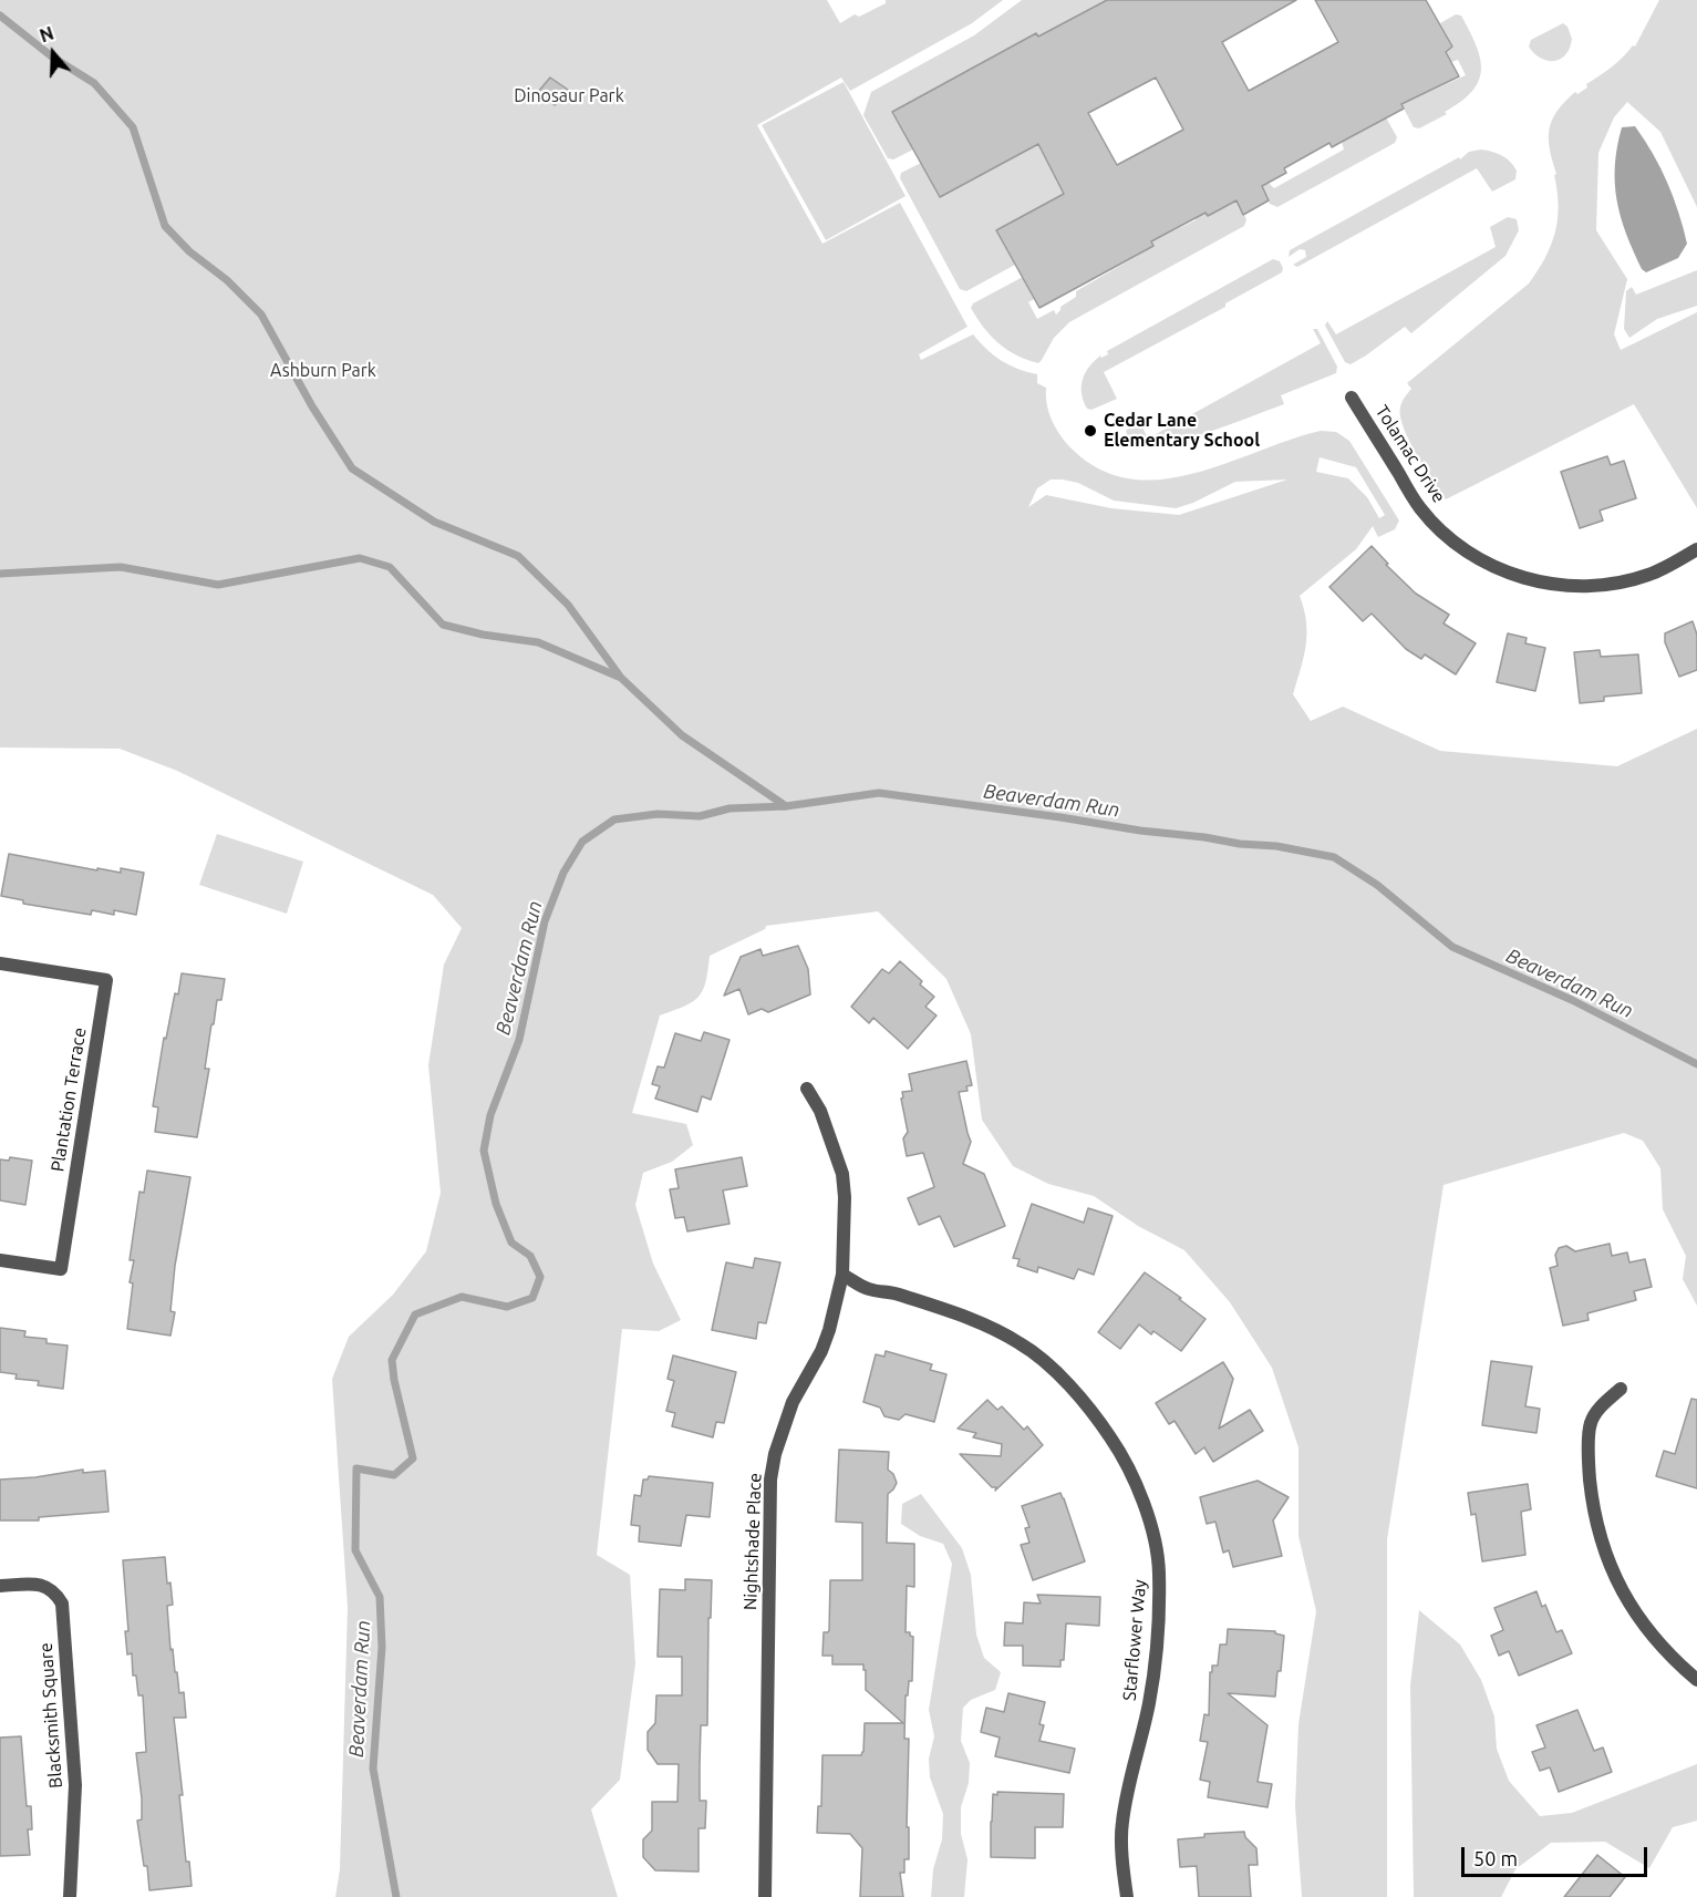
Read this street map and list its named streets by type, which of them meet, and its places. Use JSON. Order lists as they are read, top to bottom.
{
  "streets": {
    "street": [
      "Tolamac Drive",
      "Plantation Terrace",
      "Nightshade Place",
      "Starflower Way",
      "Blacksmith Square"
    ]
  },
  "crossings": [
    ["Nightshade Place", "Starflower Way"]
  ],
  "water": ["Beaverdam Run"],
  "parks": ["Dinosaur Park", "Ashburn Park"],
  "places": ["Cedar Lane Elementary School"],
  "scale_bar": "50 m",
  "north": "top"
}
